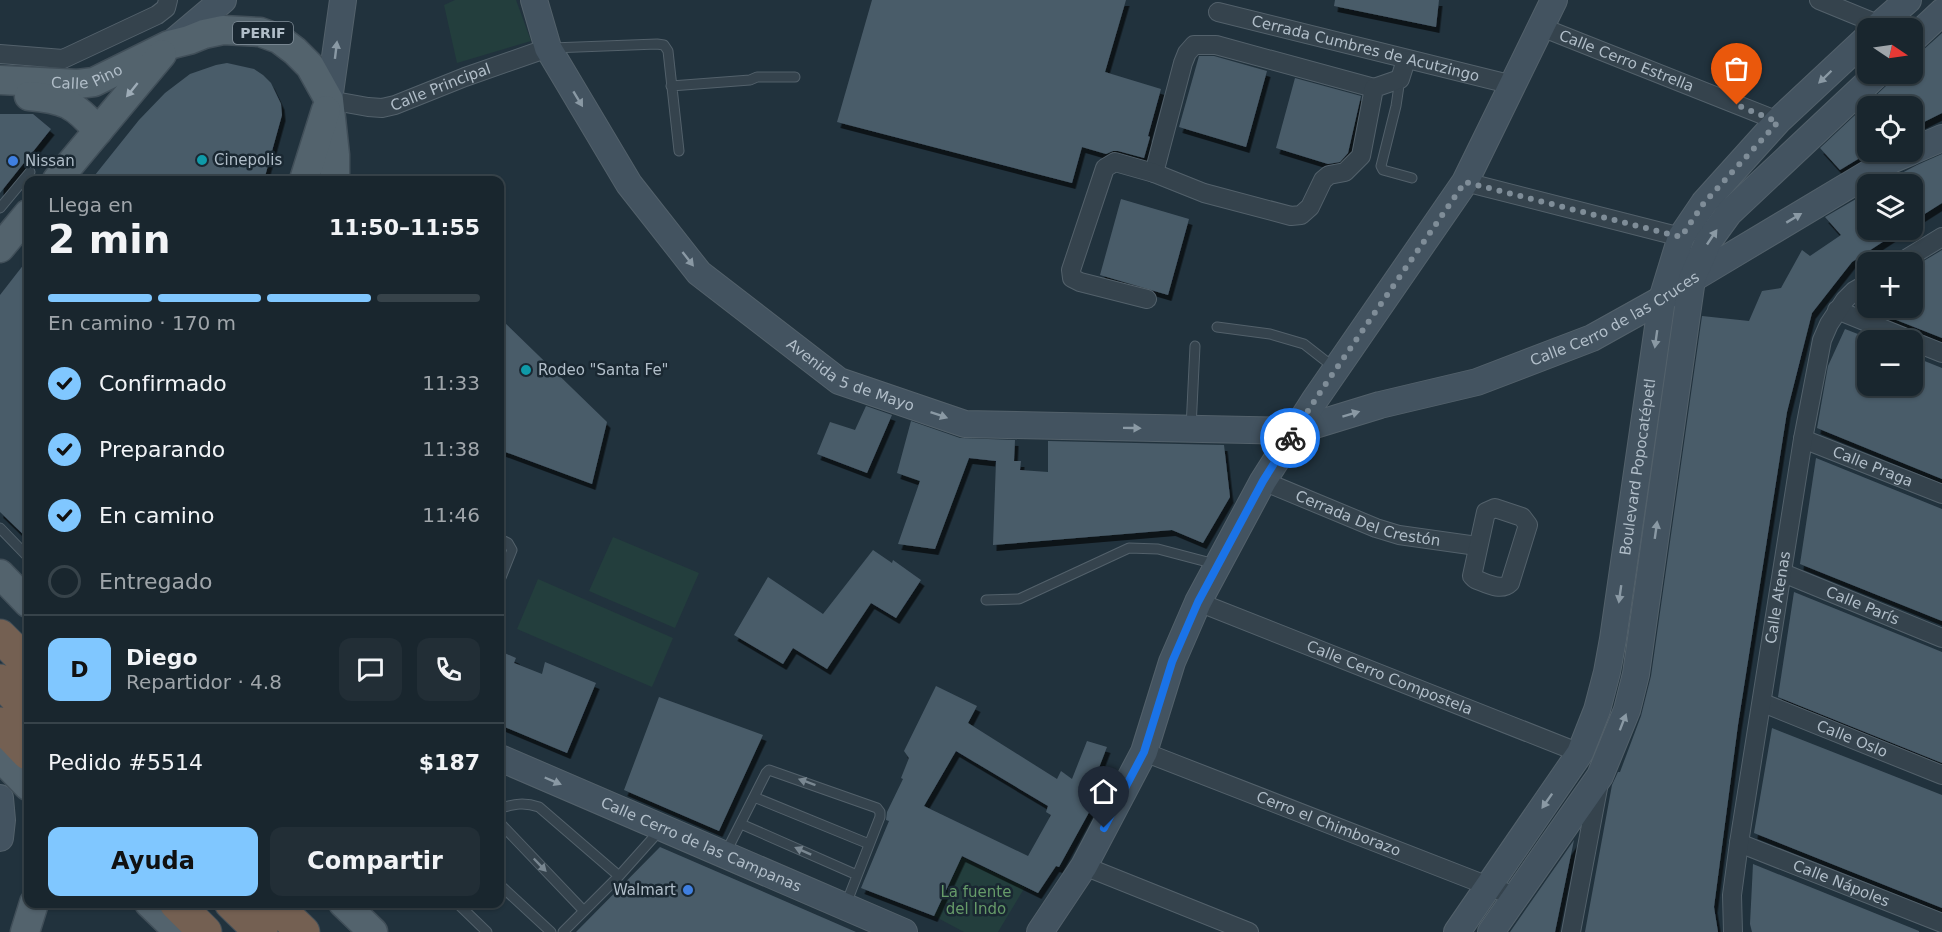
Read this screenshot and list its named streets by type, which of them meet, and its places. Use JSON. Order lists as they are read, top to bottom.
{
  "streets": {
    "main road": ["PERIF", "Calle Pino"],
    "street": [
      "Cerrada Cumbres de Acutzingo",
      "Calle Cerro Estrella",
      "Calle Principal",
      "Calle Cerro de las Cruces",
      "Avenida 5 de Mayo",
      "Calle Praga",
      "Boulevard Popocatépetl",
      "Cerrada Del Crestón",
      "Calle Atenas",
      "Calle París",
      "Calle Cerro Compostela",
      "Calle Oslo",
      "Cerro el Chimborazo",
      "Calle Cerro de las Campanas",
      "Calle Nápoles"
    ]
  },
  "crossings": [
    ["PERIF", "Calle Pino"],
    ["PERIF", "Calle Principal"],
    ["Calle Cerro Estrella", "Boulevard Popocatépetl"],
    ["Calle Principal", "Avenida 5 de Mayo"],
    ["Calle Cerro de las Cruces", "Avenida 5 de Mayo"],
    ["Calle Cerro de las Cruces", "Boulevard Popocatépetl"],
    ["Calle Praga", "Calle Atenas"],
    ["Boulevard Popocatépetl", "Calle Cerro Compostela"],
    ["Boulevard Popocatépetl", "Cerro el Chimborazo"],
    ["Calle Atenas", "Calle París"],
    ["Calle Atenas", "Calle Oslo"],
    ["Calle Atenas", "Calle Nápoles"]
  ],
  "one_way": ["Calle Cerro de las Cruces", "Avenida 5 de Mayo", "Calle Cerro de las Campanas"],
  "parks": ["La fuente del Indo"],
  "places": [
    "Cinepolis",
    "Nissan",
    "Rodeo \"Santa Fe\"",
    "Walmart"
  ],
  "north": "right",
  "page": {
    "map_buttons": ["+", "−"],
    "heading": ["2 min", "Llega en", "11:50–11:55"],
    "panel": [
      "Diego",
      "Repartidor · 4.8",
      "Pedido #5514",
      "$187"
    ],
    "bar": "En camino · 170 m",
    "list": [
      ["Confirmado", "11:33"],
      ["Preparando", "11:38"],
      ["En camino", "11:46"],
      "Entregado"
    ],
    "round": "D",
    "buttons": ["Ayuda", "Compartir"]
  }
}
